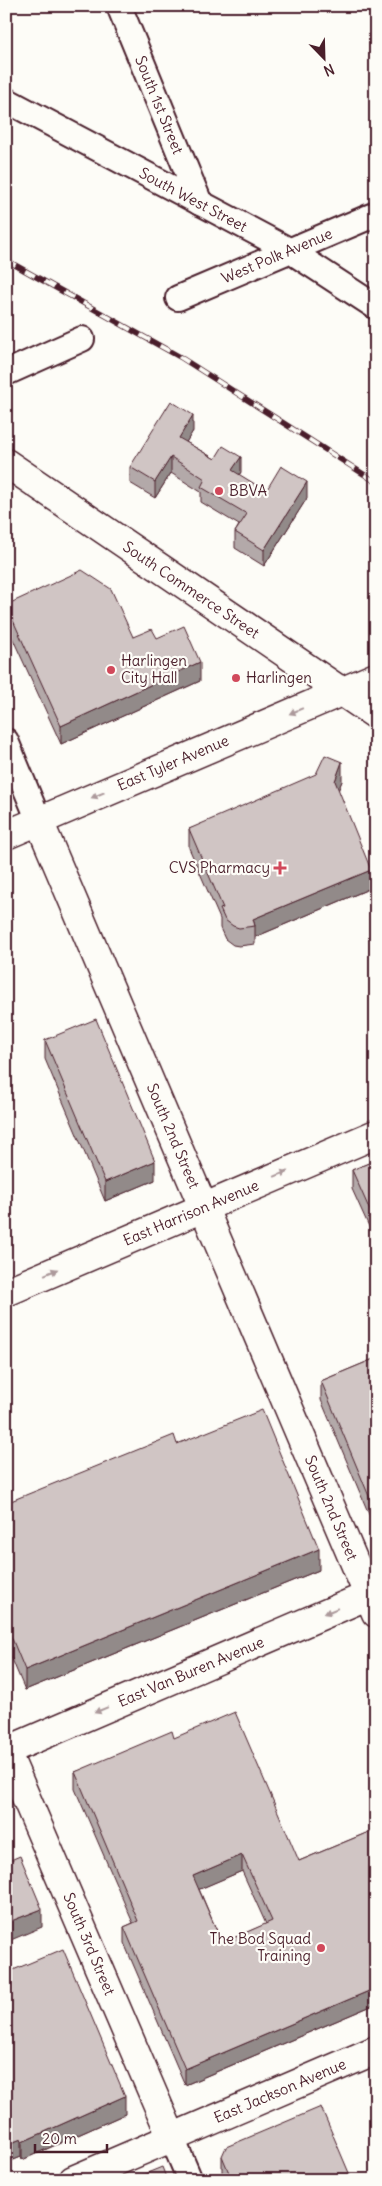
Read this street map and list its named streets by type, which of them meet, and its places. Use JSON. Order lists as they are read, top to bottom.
{
  "streets": {
    "street": [
      "South 1st Street",
      "South West Street",
      "West Polk Avenue",
      "South Commerce Street",
      "East Tyler Avenue",
      "South 2nd Street",
      "East Harrison Avenue",
      "East Van Buren Avenue",
      "South 3rd Street",
      "East Jackson Avenue"
    ]
  },
  "crossings": [
    ["South 1st Street", "South West Street"],
    ["South West Street", "West Polk Avenue"],
    ["South Commerce Street", "East Tyler Avenue"],
    ["East Tyler Avenue", "South 2nd Street"],
    ["South 2nd Street", "East Harrison Avenue"],
    ["South 2nd Street", "East Van Buren Avenue"],
    ["East Van Buren Avenue", "South 3rd Street"],
    ["South 3rd Street", "East Jackson Avenue"]
  ],
  "one_way": ["East Tyler Avenue", "East Harrison Avenue", "East Van Buren Avenue"],
  "places": {
    "other": [
      "BBVA",
      "Harlingen City Hall",
      "Harlingen",
      "The Bod Squad Training"
    ],
    "health": ["CVS Pharmacy"]
  },
  "scale_bar": "20 m",
  "north": "bottom right"
}
